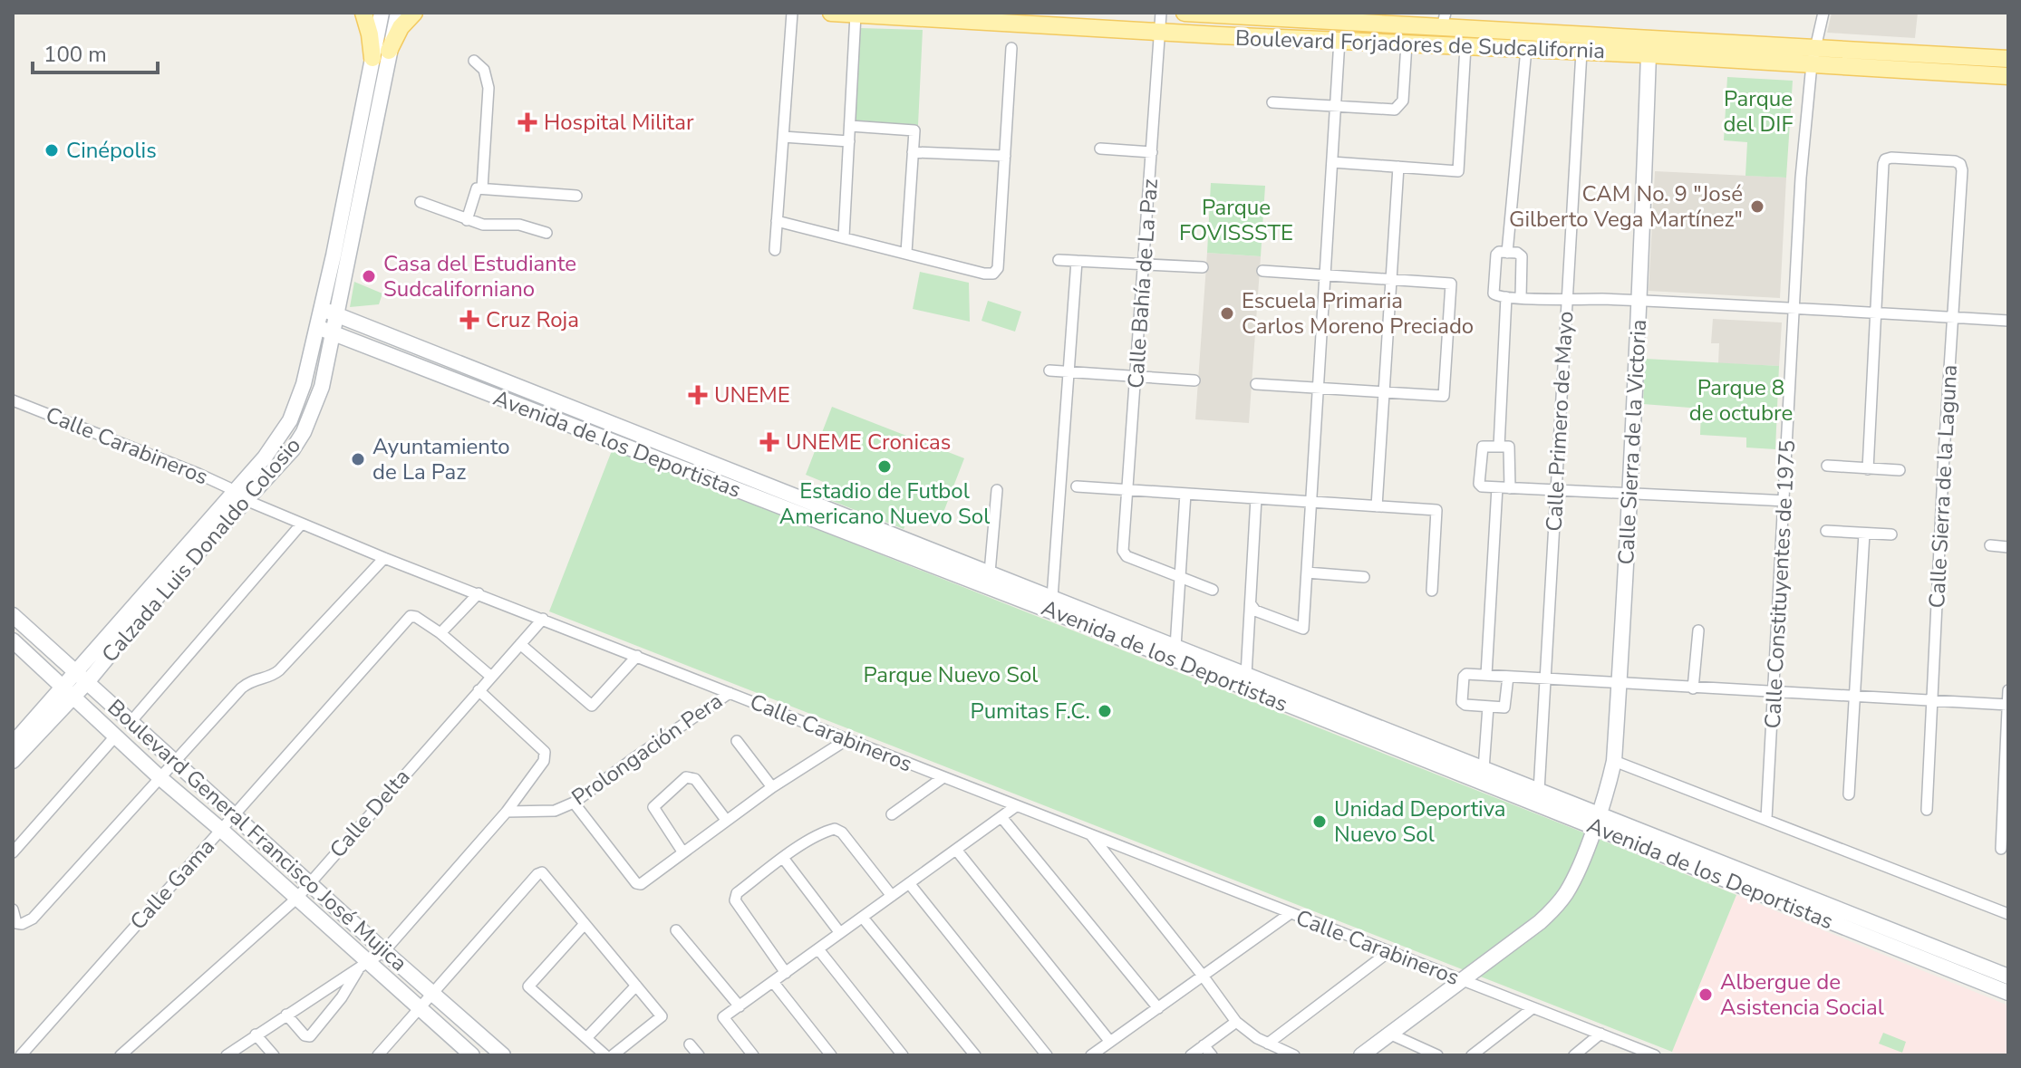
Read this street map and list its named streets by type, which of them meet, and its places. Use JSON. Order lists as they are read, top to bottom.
{
  "streets": {
    "main road": ["Boulevard Forjadores de Sudcalifornia"],
    "street": [
      "Calle Bahía de La Paz",
      "Calle Primero de Mayo",
      "Calle Sierra de la Victoria",
      "Avenida de los Deportistas",
      "Calle Carabineros",
      "Calle Sierra de la Laguna",
      "Calzada Luis Donaldo Colosio",
      "Calle Constituyentes de 1975",
      "Prolongación Pera",
      "Calle Delta",
      "Boulevard General Francisco José Mujica",
      "Calle Gama"
    ]
  },
  "crossings": [
    ["Boulevard Forjadores de Sudcalifornia", "Calle Bahía de La Paz"],
    ["Boulevard Forjadores de Sudcalifornia", "Calle Primero de Mayo"],
    ["Boulevard Forjadores de Sudcalifornia", "Calle Sierra de la Victoria"],
    ["Boulevard Forjadores de Sudcalifornia", "Calle Constituyentes de 1975"],
    ["Calle Primero de Mayo", "Avenida de los Deportistas"],
    ["Calle Sierra de la Victoria", "Avenida de los Deportistas"],
    ["Calle Sierra de la Victoria", "Calle Carabineros"],
    ["Avenida de los Deportistas", "Calzada Luis Donaldo Colosio"],
    ["Calle Carabineros", "Calzada Luis Donaldo Colosio"],
    ["Calle Carabineros", "Prolongación Pera"],
    ["Calle Carabineros", "Calle Delta"],
    ["Calzada Luis Donaldo Colosio", "Boulevard General Francisco José Mujica"],
    ["Calle Delta", "Boulevard General Francisco José Mujica"],
    ["Boulevard General Francisco José Mujica", "Calle Gama"]
  ],
  "parks": [
    "Parque del DIF",
    "Parque FOVISSSTE",
    "Parque 8 de octubre",
    "Parque Nuevo Sol"
  ],
  "places": {
    "health": [
      "Hospital Militar",
      "Cruz Roja",
      "UNEME",
      "UNEME Cronicas"
    ],
    "other": [
      "Cinépolis",
      "CAM No. 9 \"José Gilberto Vega Martínez\"",
      "Casa del Estudiante Sudcaliforniano",
      "Escuela Primaria Carlos Moreno Preciado",
      "Ayuntamiento de La Paz",
      "Estadio de Futbol Americano Nuevo Sol",
      "Pumitas F.C.",
      "Unidad Deportiva Nuevo Sol",
      "Albergue de Asistencia Social"
    ]
  },
  "scale_bar": "100 m"
}
